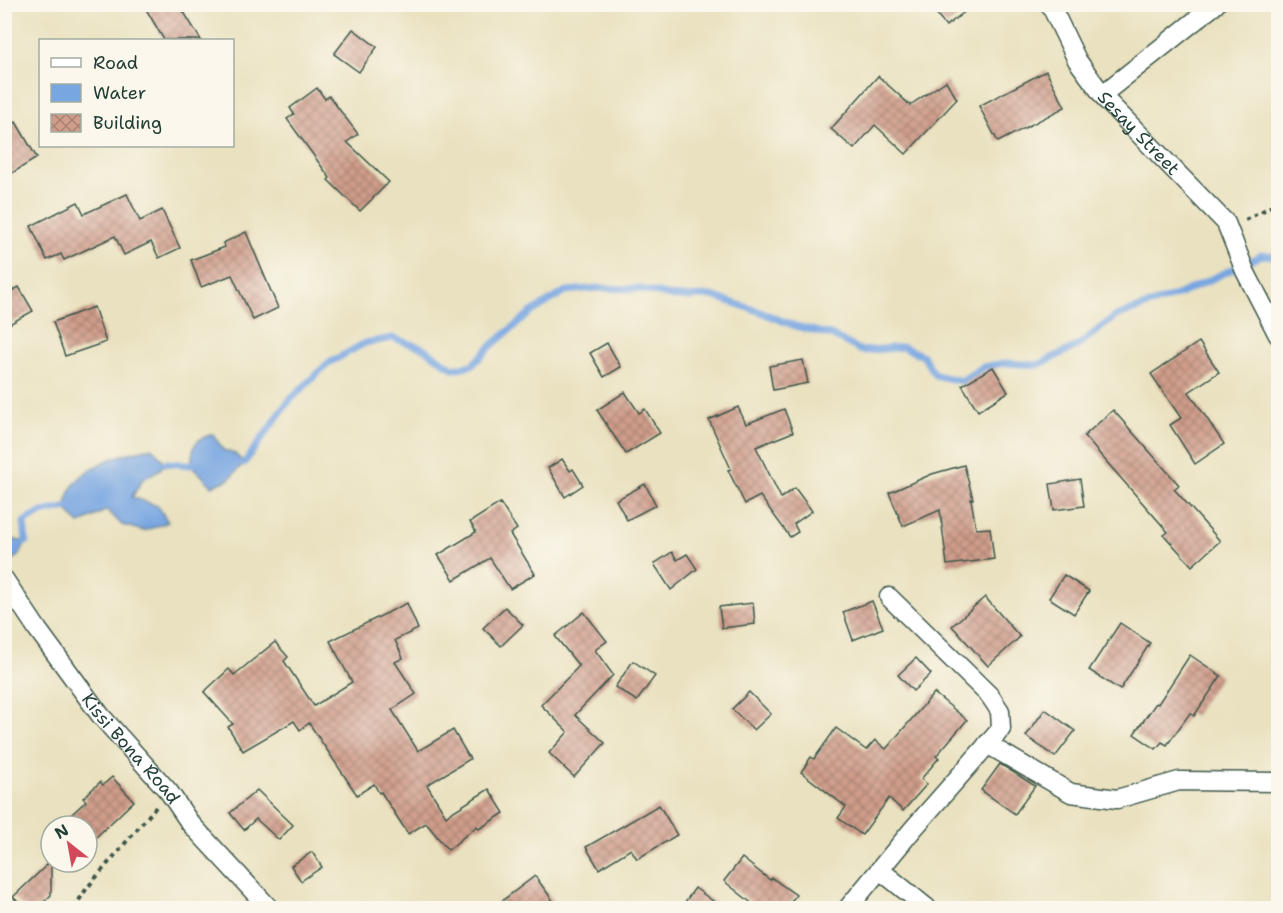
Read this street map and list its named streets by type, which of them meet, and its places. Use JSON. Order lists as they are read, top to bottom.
{
  "streets": {
    "street": ["Sesay Street", "Kissi Bona Road"]
  },
  "legend": ["Road", "Water", "Building"],
  "north": "top left"
}
